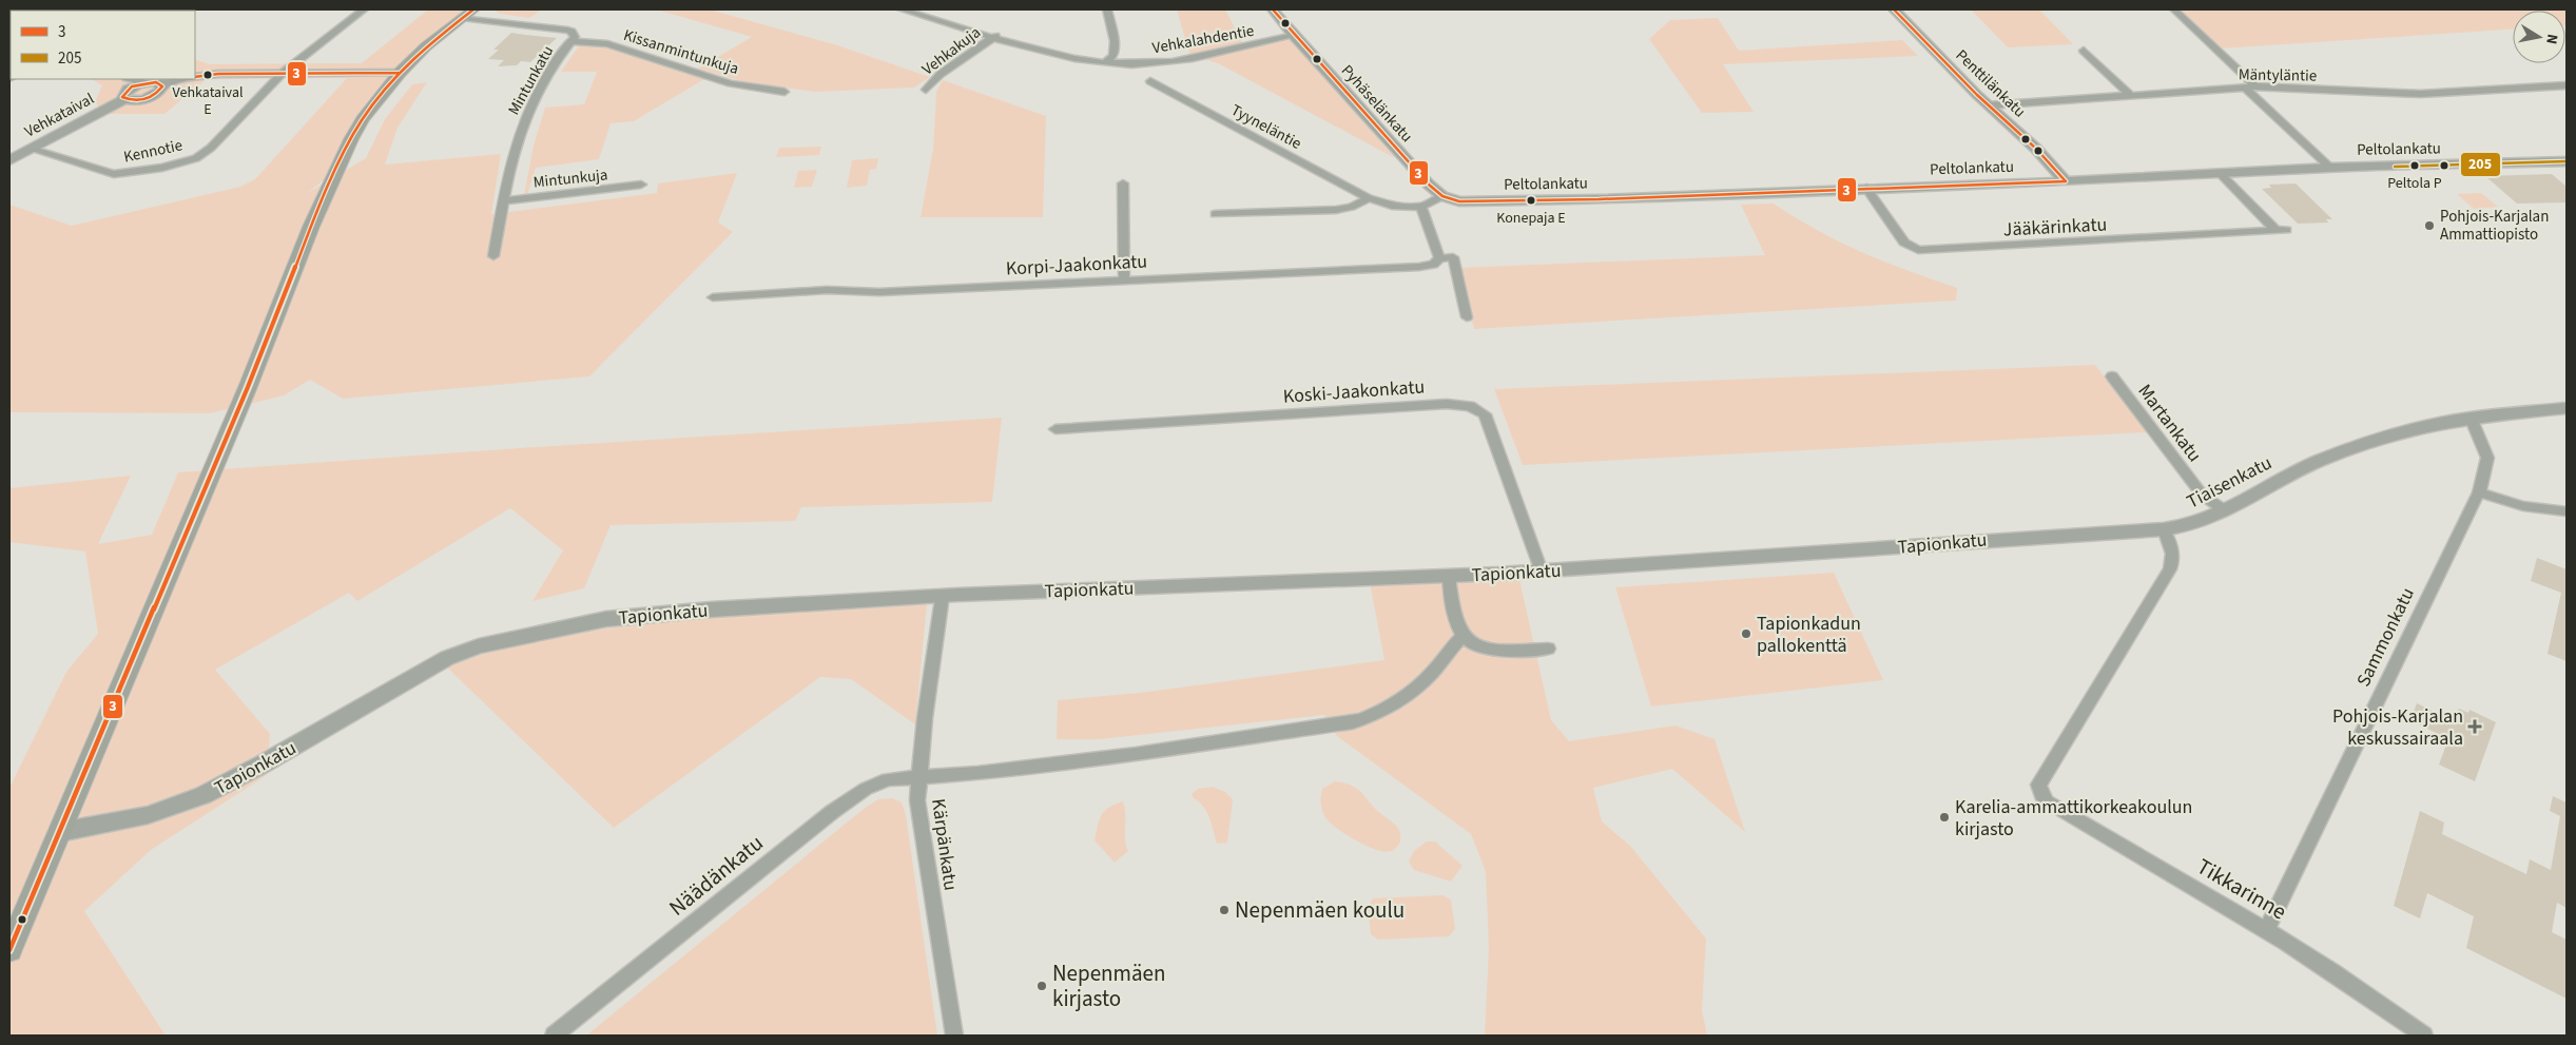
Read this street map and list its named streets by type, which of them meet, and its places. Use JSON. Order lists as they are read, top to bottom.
{
  "streets": {
    "street": [
      "Vehkalahdentie",
      "Vehkakuja",
      "Kissanmintunkuja",
      "Mäntyläntie",
      "Mintunkatu",
      "Penttilänkatu",
      "Pyhäselänkatu",
      "Vehkataival",
      "Tyyneläntie",
      "Peltolankatu",
      "Kennotie",
      "Mintunkuja",
      "Jääkärinkatu",
      "Korpi-Jaakonkatu",
      "Koski-Jaakonkatu",
      "Martankatu",
      "Tiaisenkatu",
      "Tapionkatu",
      "Sammonkatu",
      "Kärpänkatu",
      "Näädänkatu",
      "Tikkarinne"
    ]
  },
  "crossings": [
    ["Vehkalahdentie", "Vehkakuja"],
    ["Vehkalahdentie", "Pyhäselänkatu"],
    ["Kissanmintunkuja", "Mintunkatu"],
    ["Mäntyläntie", "Penttilänkatu"],
    ["Mintunkatu", "Mintunkuja"],
    ["Penttilänkatu", "Peltolankatu"],
    ["Pyhäselänkatu", "Peltolankatu"],
    ["Vehkataival", "Kennotie"],
    ["Peltolankatu", "Jääkärinkatu"],
    ["Koski-Jaakonkatu", "Tapionkatu"],
    ["Martankatu", "Tiaisenkatu"],
    ["Tiaisenkatu", "Tapionkatu"],
    ["Tiaisenkatu", "Sammonkatu"],
    ["Tiaisenkatu", "Tikkarinne"],
    ["Tapionkatu", "Kärpänkatu"],
    ["Tapionkatu", "Tikkarinne"],
    ["Sammonkatu", "Tikkarinne"],
    ["Kärpänkatu", "Näädänkatu"]
  ],
  "places": {
    "other": [
      "Vehkataival E",
      "Peltola P",
      "Konepaja E",
      "Pohjois-Karjalan Ammattiopisto",
      "Tapionkadun pallokenttä",
      "Karelia-ammattikorkeakoulun kirjasto",
      "Nepenmäen koulu",
      "Nepenmäen kirjasto"
    ],
    "health": ["Pohjois-Karjalan keskussairaala"]
  },
  "lines": ["transit line 3", "transit line 205"],
  "legend": ["3", "205"],
  "north": "right"
}
